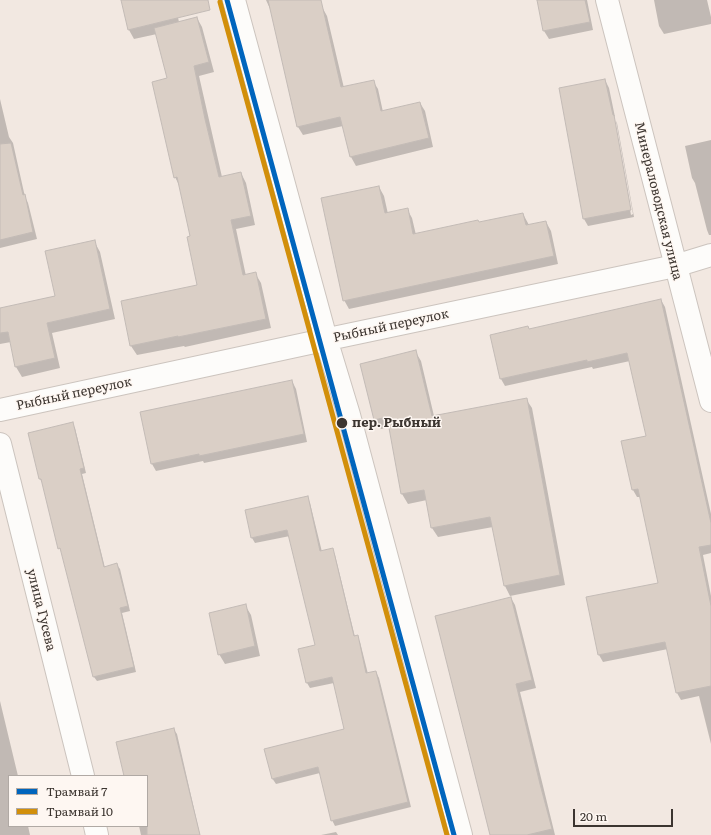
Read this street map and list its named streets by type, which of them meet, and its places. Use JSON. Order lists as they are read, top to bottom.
{
  "streets": {
    "street": ["Минераловодская улица", "Рыбный переулок", "улица Гусева"]
  },
  "crossings": [
    ["Минераловодская улица", "Рыбный переулок"]
  ],
  "places": ["пер. Рыбный"],
  "lines": ["tram line 7", "tram line 10"],
  "legend": ["Трамвай 7", "Трамвай 10"],
  "scale_bar": "20 m"
}
